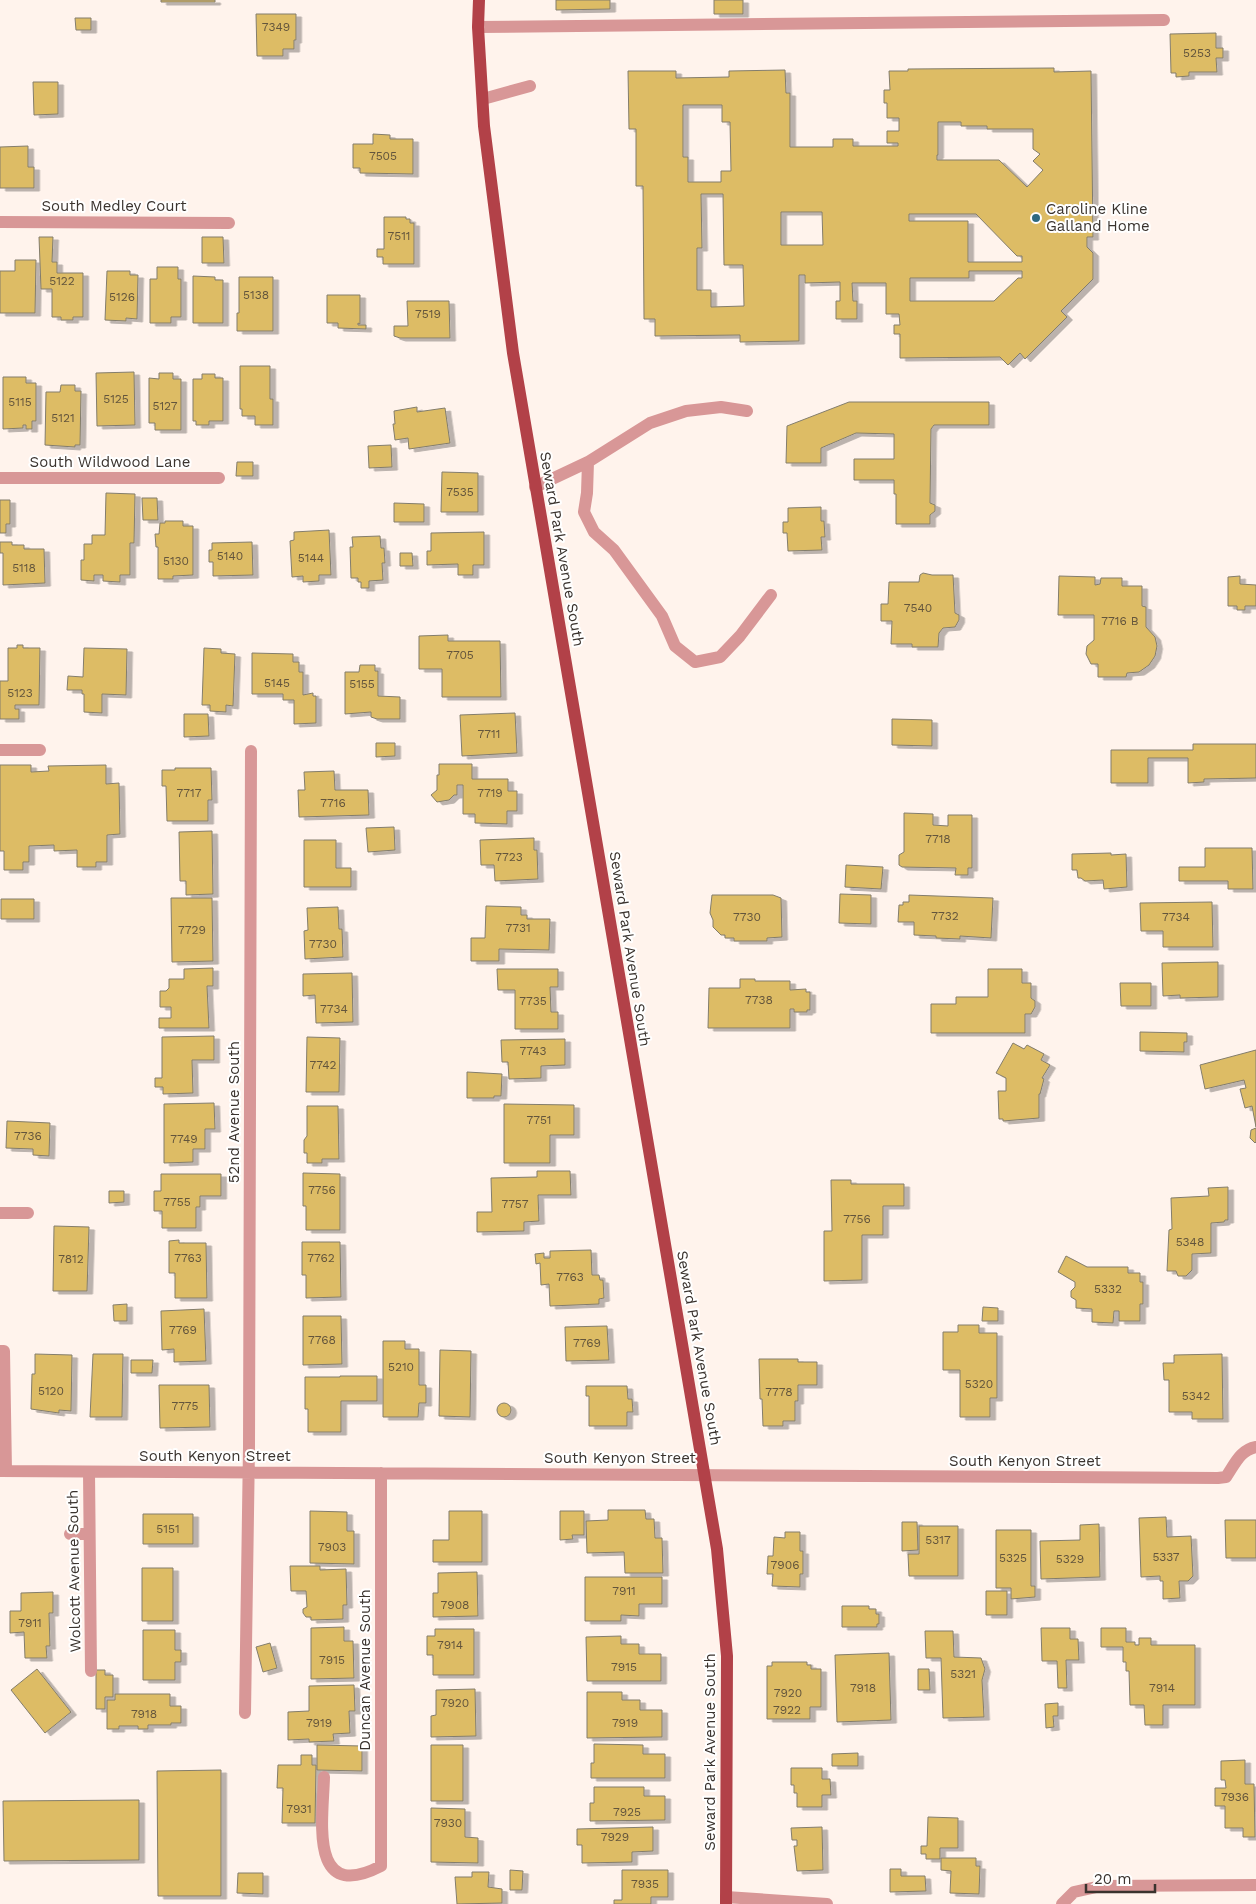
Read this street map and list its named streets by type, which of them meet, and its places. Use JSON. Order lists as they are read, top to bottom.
{
  "streets": {
    "main road": ["Seward Park Avenue South"],
    "street": [
      "South Medley Court",
      "South Wildwood Lane",
      "52nd Avenue South",
      "South Kenyon Street",
      "Wolcott Avenue South",
      "Duncan Avenue South"
    ]
  },
  "crossings": [
    ["Seward Park Avenue South", "South Kenyon Street"],
    ["52nd Avenue South", "South Kenyon Street"],
    ["South Kenyon Street", "Wolcott Avenue South"],
    ["South Kenyon Street", "Duncan Avenue South"]
  ],
  "places": ["Caroline Kline Galland Home"],
  "house_numbers": [
    "7349",
    "5253",
    "7505",
    "7511",
    "5122",
    "5138",
    "5126",
    "7519",
    "5125",
    "5115",
    "5127",
    "5121",
    "7535",
    "5140",
    "5144",
    "5130",
    "5118",
    "7540",
    "7716 B",
    "7705",
    "5145",
    "5155",
    "5123",
    "7711",
    "7717",
    "7719",
    "7716",
    "7718",
    "7723",
    "7732",
    "7730",
    "7734",
    "7731",
    "7729",
    "7730",
    "7738",
    "7735",
    "7734",
    "7743",
    "7742",
    "7751",
    "7736",
    "7749",
    "7756",
    "7755",
    "7757",
    "7756",
    "5348",
    "7763",
    "7762",
    "7812",
    "7763",
    "5332",
    "7769",
    "7768",
    "7769",
    "5210",
    "5320",
    "5120",
    "7778",
    "5342",
    "7775",
    "5151",
    "5317",
    "7903",
    "5337",
    "5325",
    "5329",
    "7906",
    "7911",
    "7908",
    "7911",
    "7914",
    "7915",
    "7915",
    "5321",
    "7918",
    "7914",
    "7920",
    "7920",
    "7922",
    "7918",
    "7919",
    "7919",
    "7936",
    "7931",
    "7925",
    "7930",
    "7929",
    "7935"
  ],
  "scale_bar": "20 m"
}
